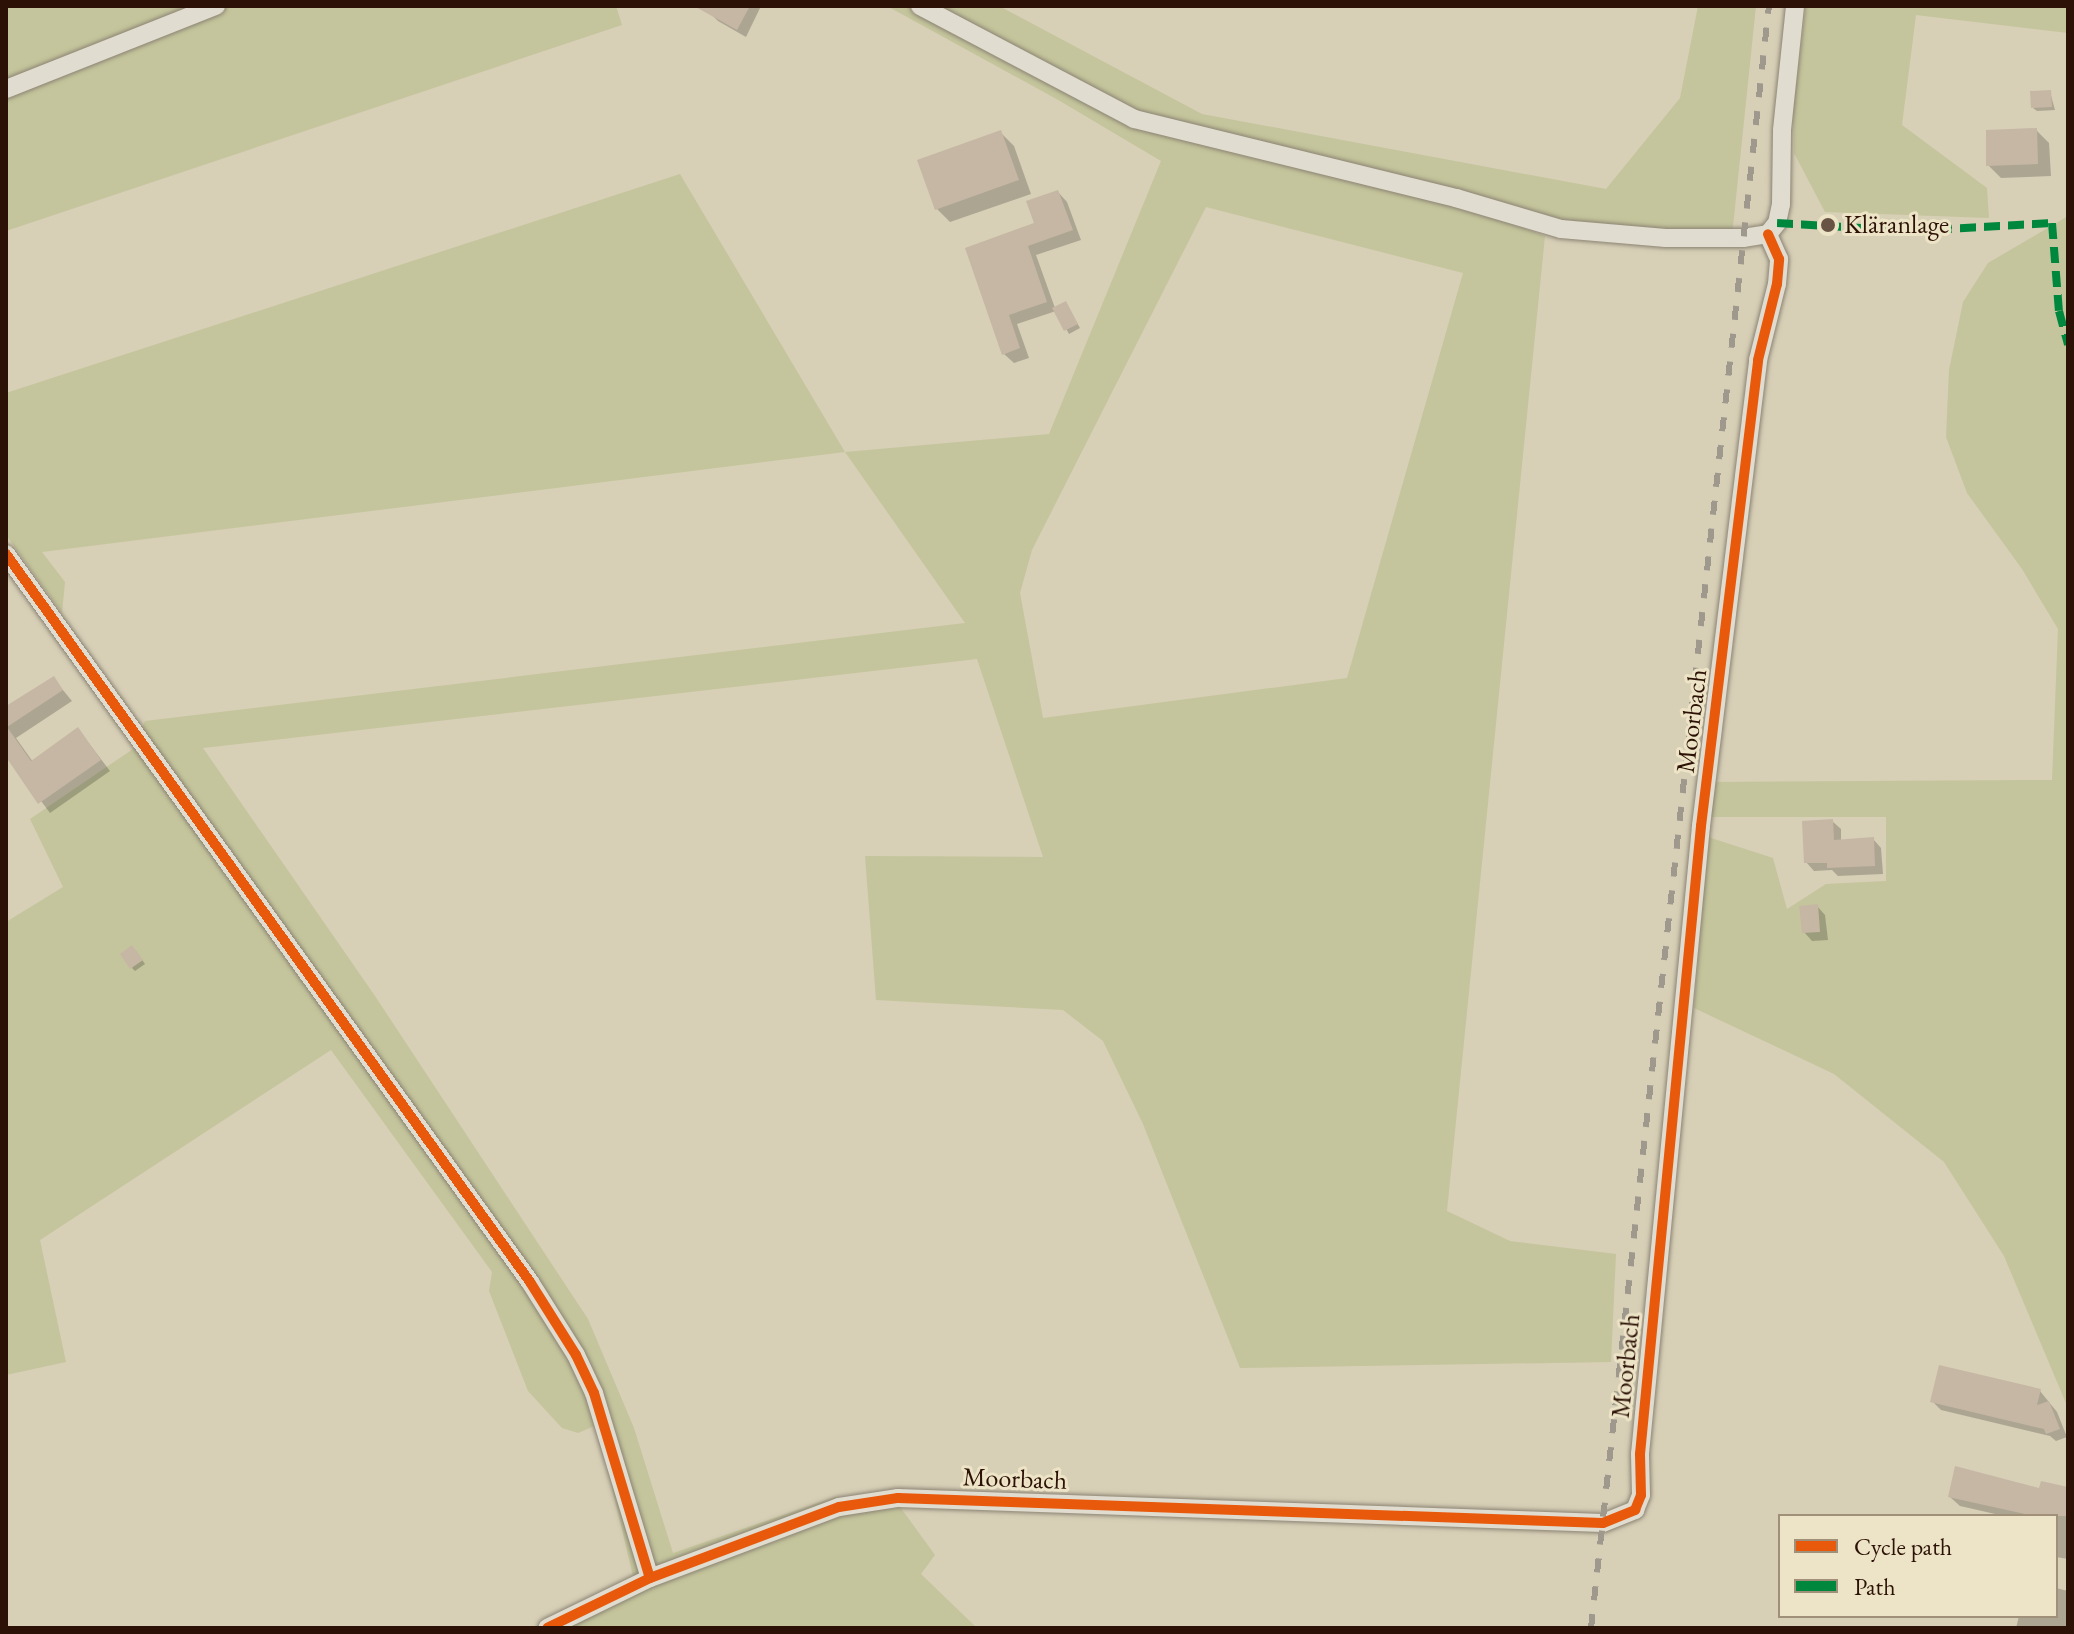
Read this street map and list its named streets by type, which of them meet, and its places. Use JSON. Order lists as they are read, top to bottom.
{
  "streets": {
    "street": ["Moorbach"]
  },
  "places": ["Kläranlage"],
  "legend": ["Cycle path", "Path"]
}
